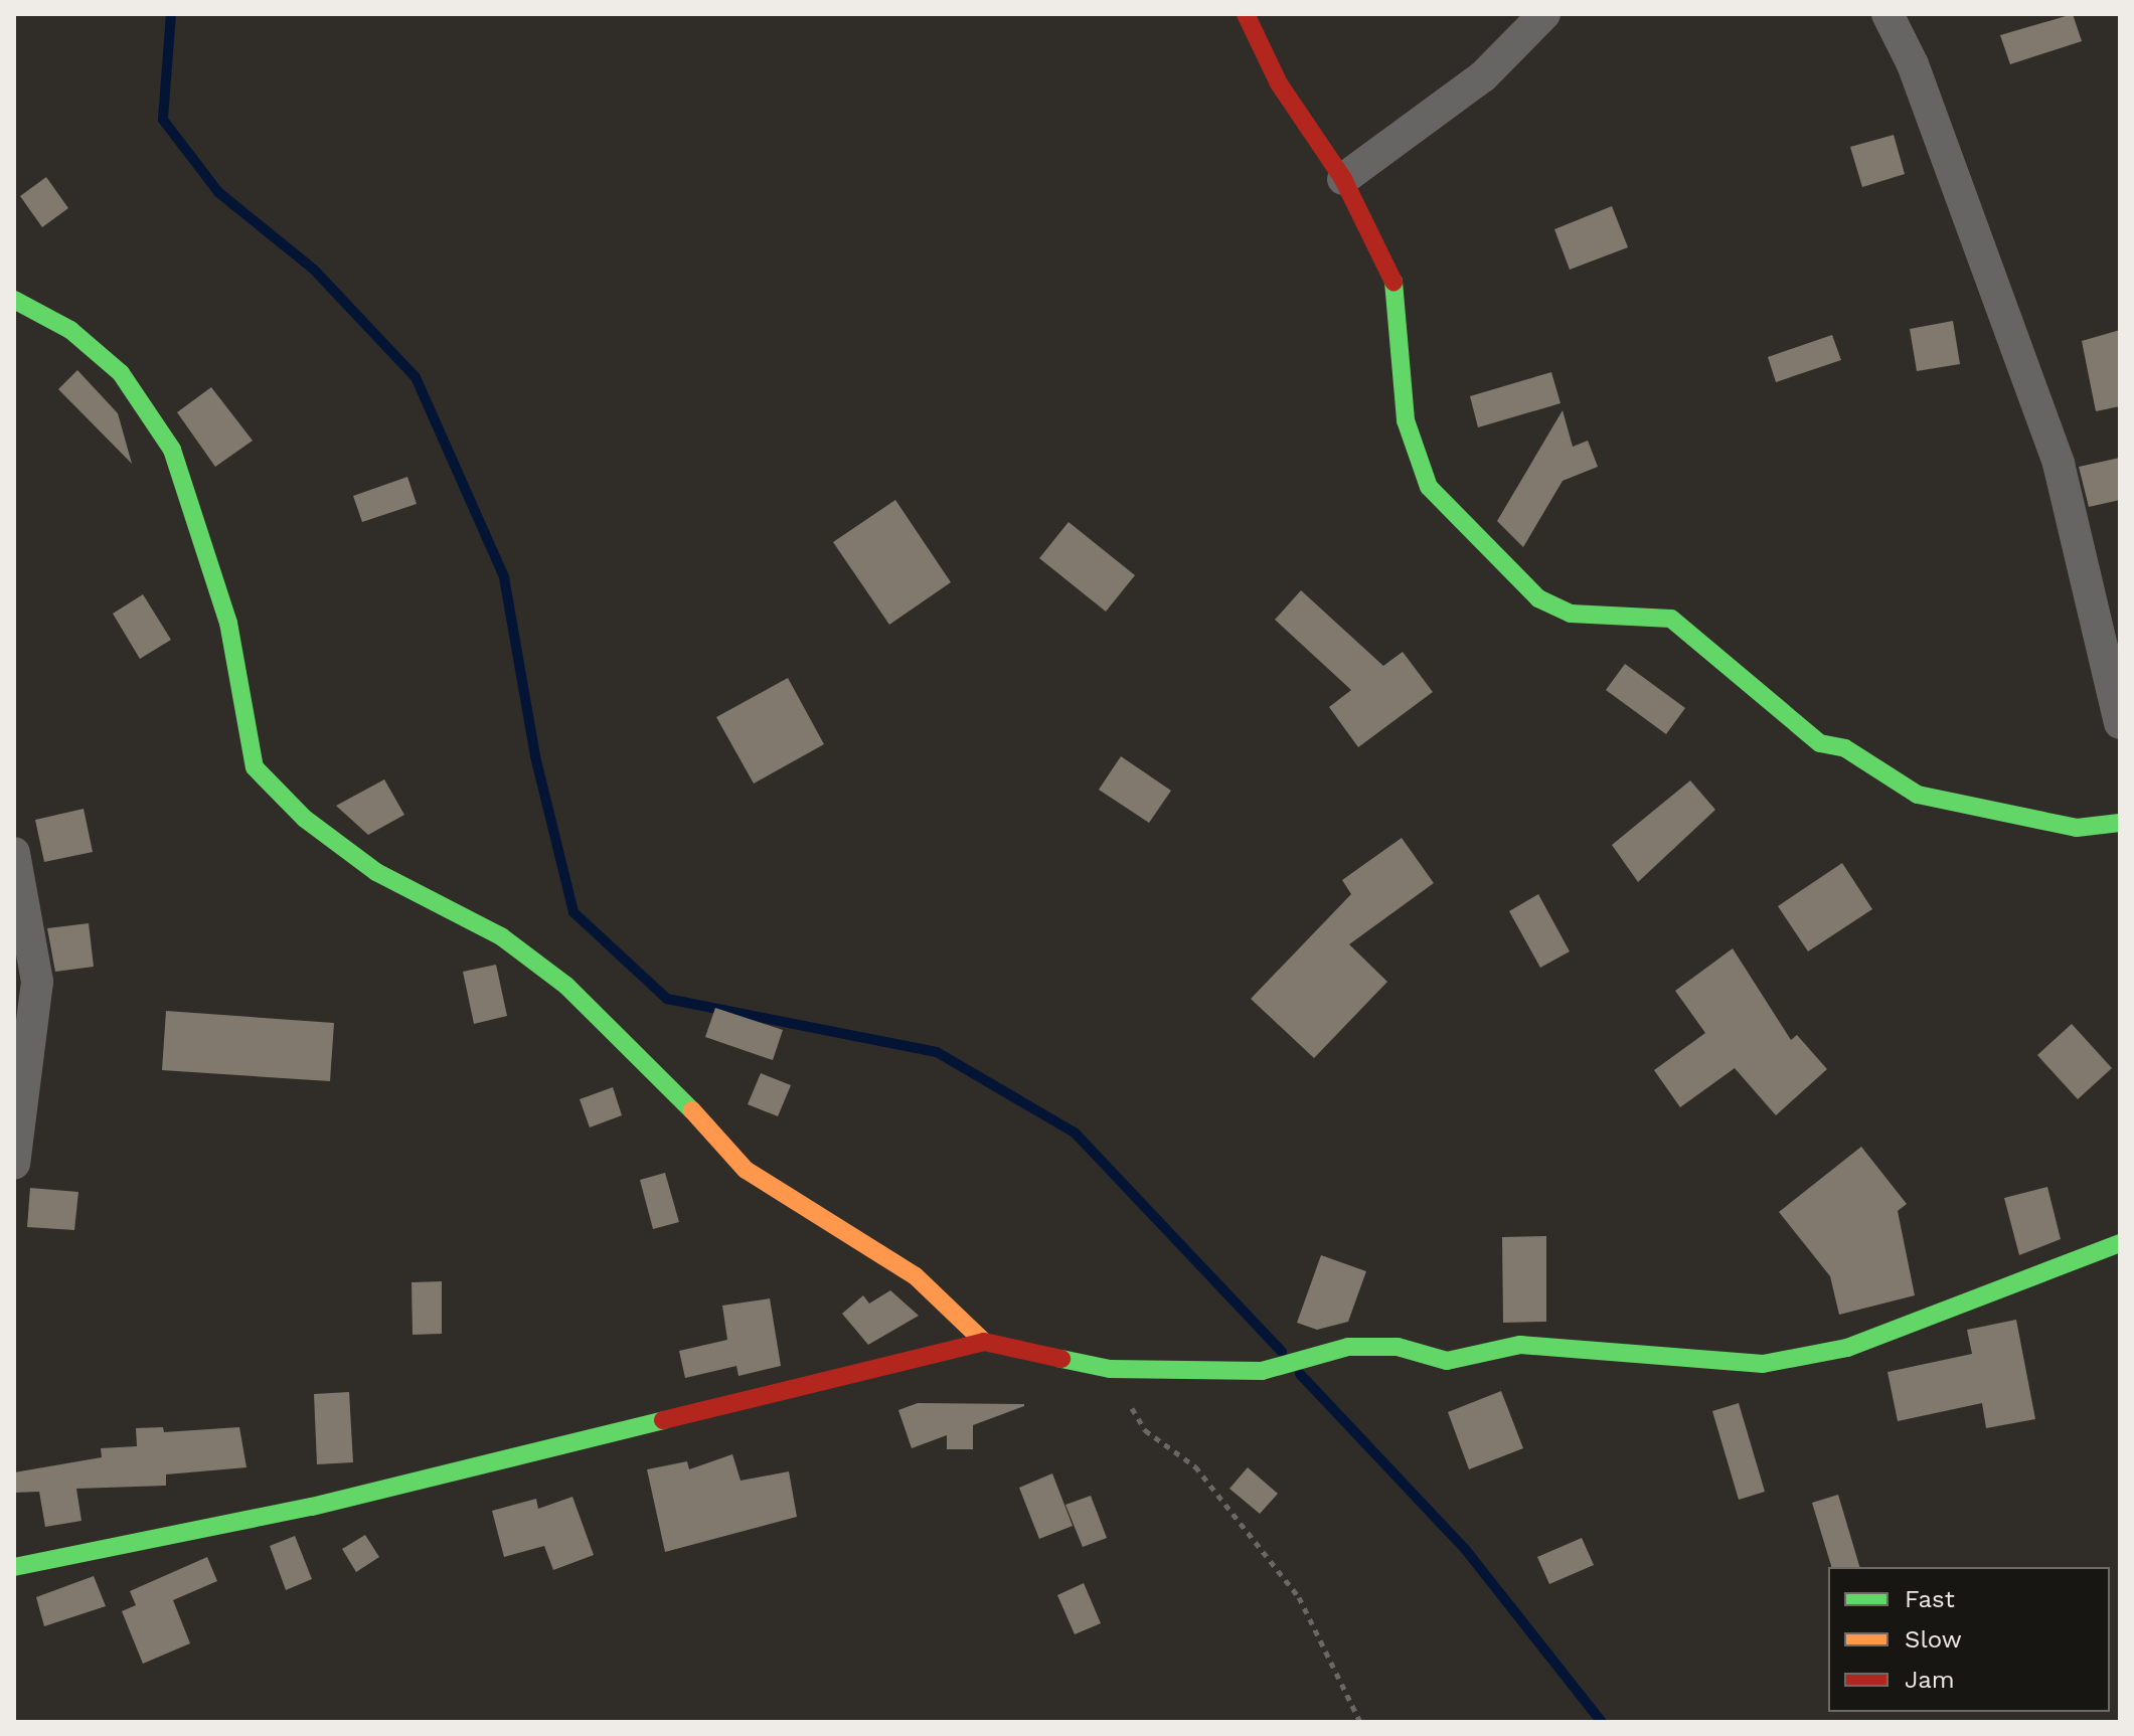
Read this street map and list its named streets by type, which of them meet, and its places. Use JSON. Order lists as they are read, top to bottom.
{
  "legend": ["Fast", "Slow", "Jam"]
}
